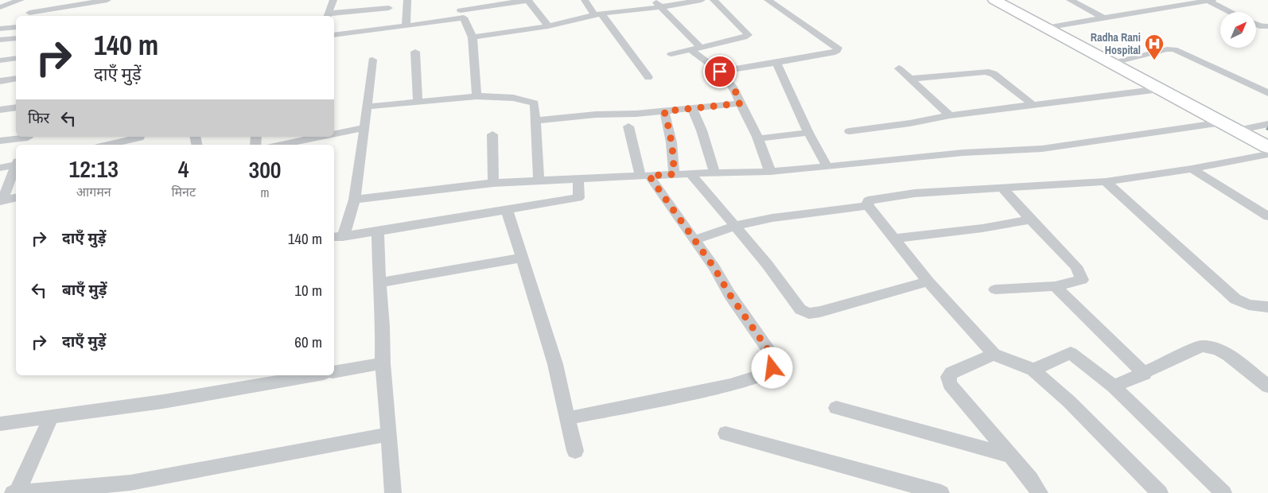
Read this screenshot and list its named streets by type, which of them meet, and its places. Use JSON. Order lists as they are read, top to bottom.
{
  "places": {
    "hospital": ["Radha Rani Hospital"]
  },
  "north": "top right",
  "page": {
    "turn": ["140 m", "दाएँ मुड़ें"],
    "then": "फिर",
    "eta": [
      "12:13",
      "आगमन",
      "4",
      "मिनट",
      "300",
      "m"
    ],
    "list": [
      {
        "name": "दाएँ मुड़ें",
        "value": "140 m"
      },
      {
        "name": "बाएँ मुड़ें",
        "value": "10 m"
      },
      {
        "name": "दाएँ मुड़ें",
        "value": "60 m"
      }
    ]
  }
}
